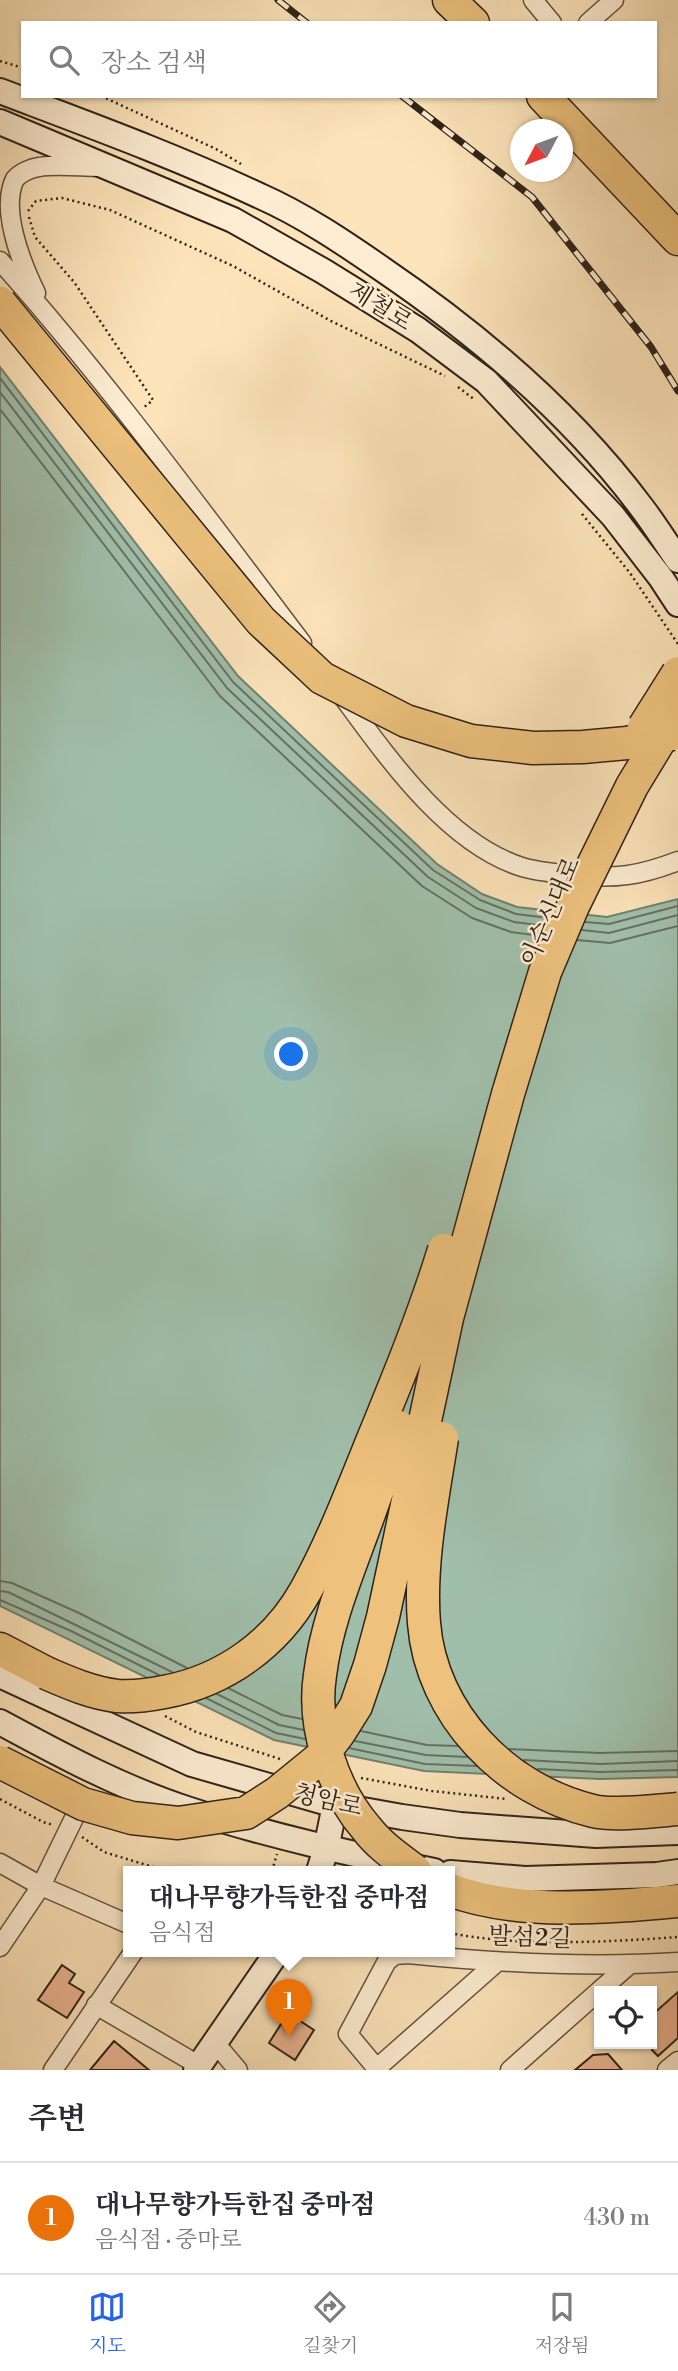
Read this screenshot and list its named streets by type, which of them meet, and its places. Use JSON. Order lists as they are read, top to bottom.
{
  "streets": {
    "highway": ["이순신대로"],
    "main road": ["제철로", "청암로"],
    "street": ["발섬2길"]
  },
  "north": "bottom left",
  "page": {
    "search": "장소 검색",
    "popup": ["대나무향가득한집 중마점", "음식점"],
    "pins": "1",
    "heading": "주변",
    "list": [
      {
        "mark": "1",
        "name": "대나무향가득한집 중마점",
        "note": "음식점 · 중마로",
        "value": "430 m"
      }
    ],
    "nav": ["지도", "길찾기", "저장됨"]
  }
}
